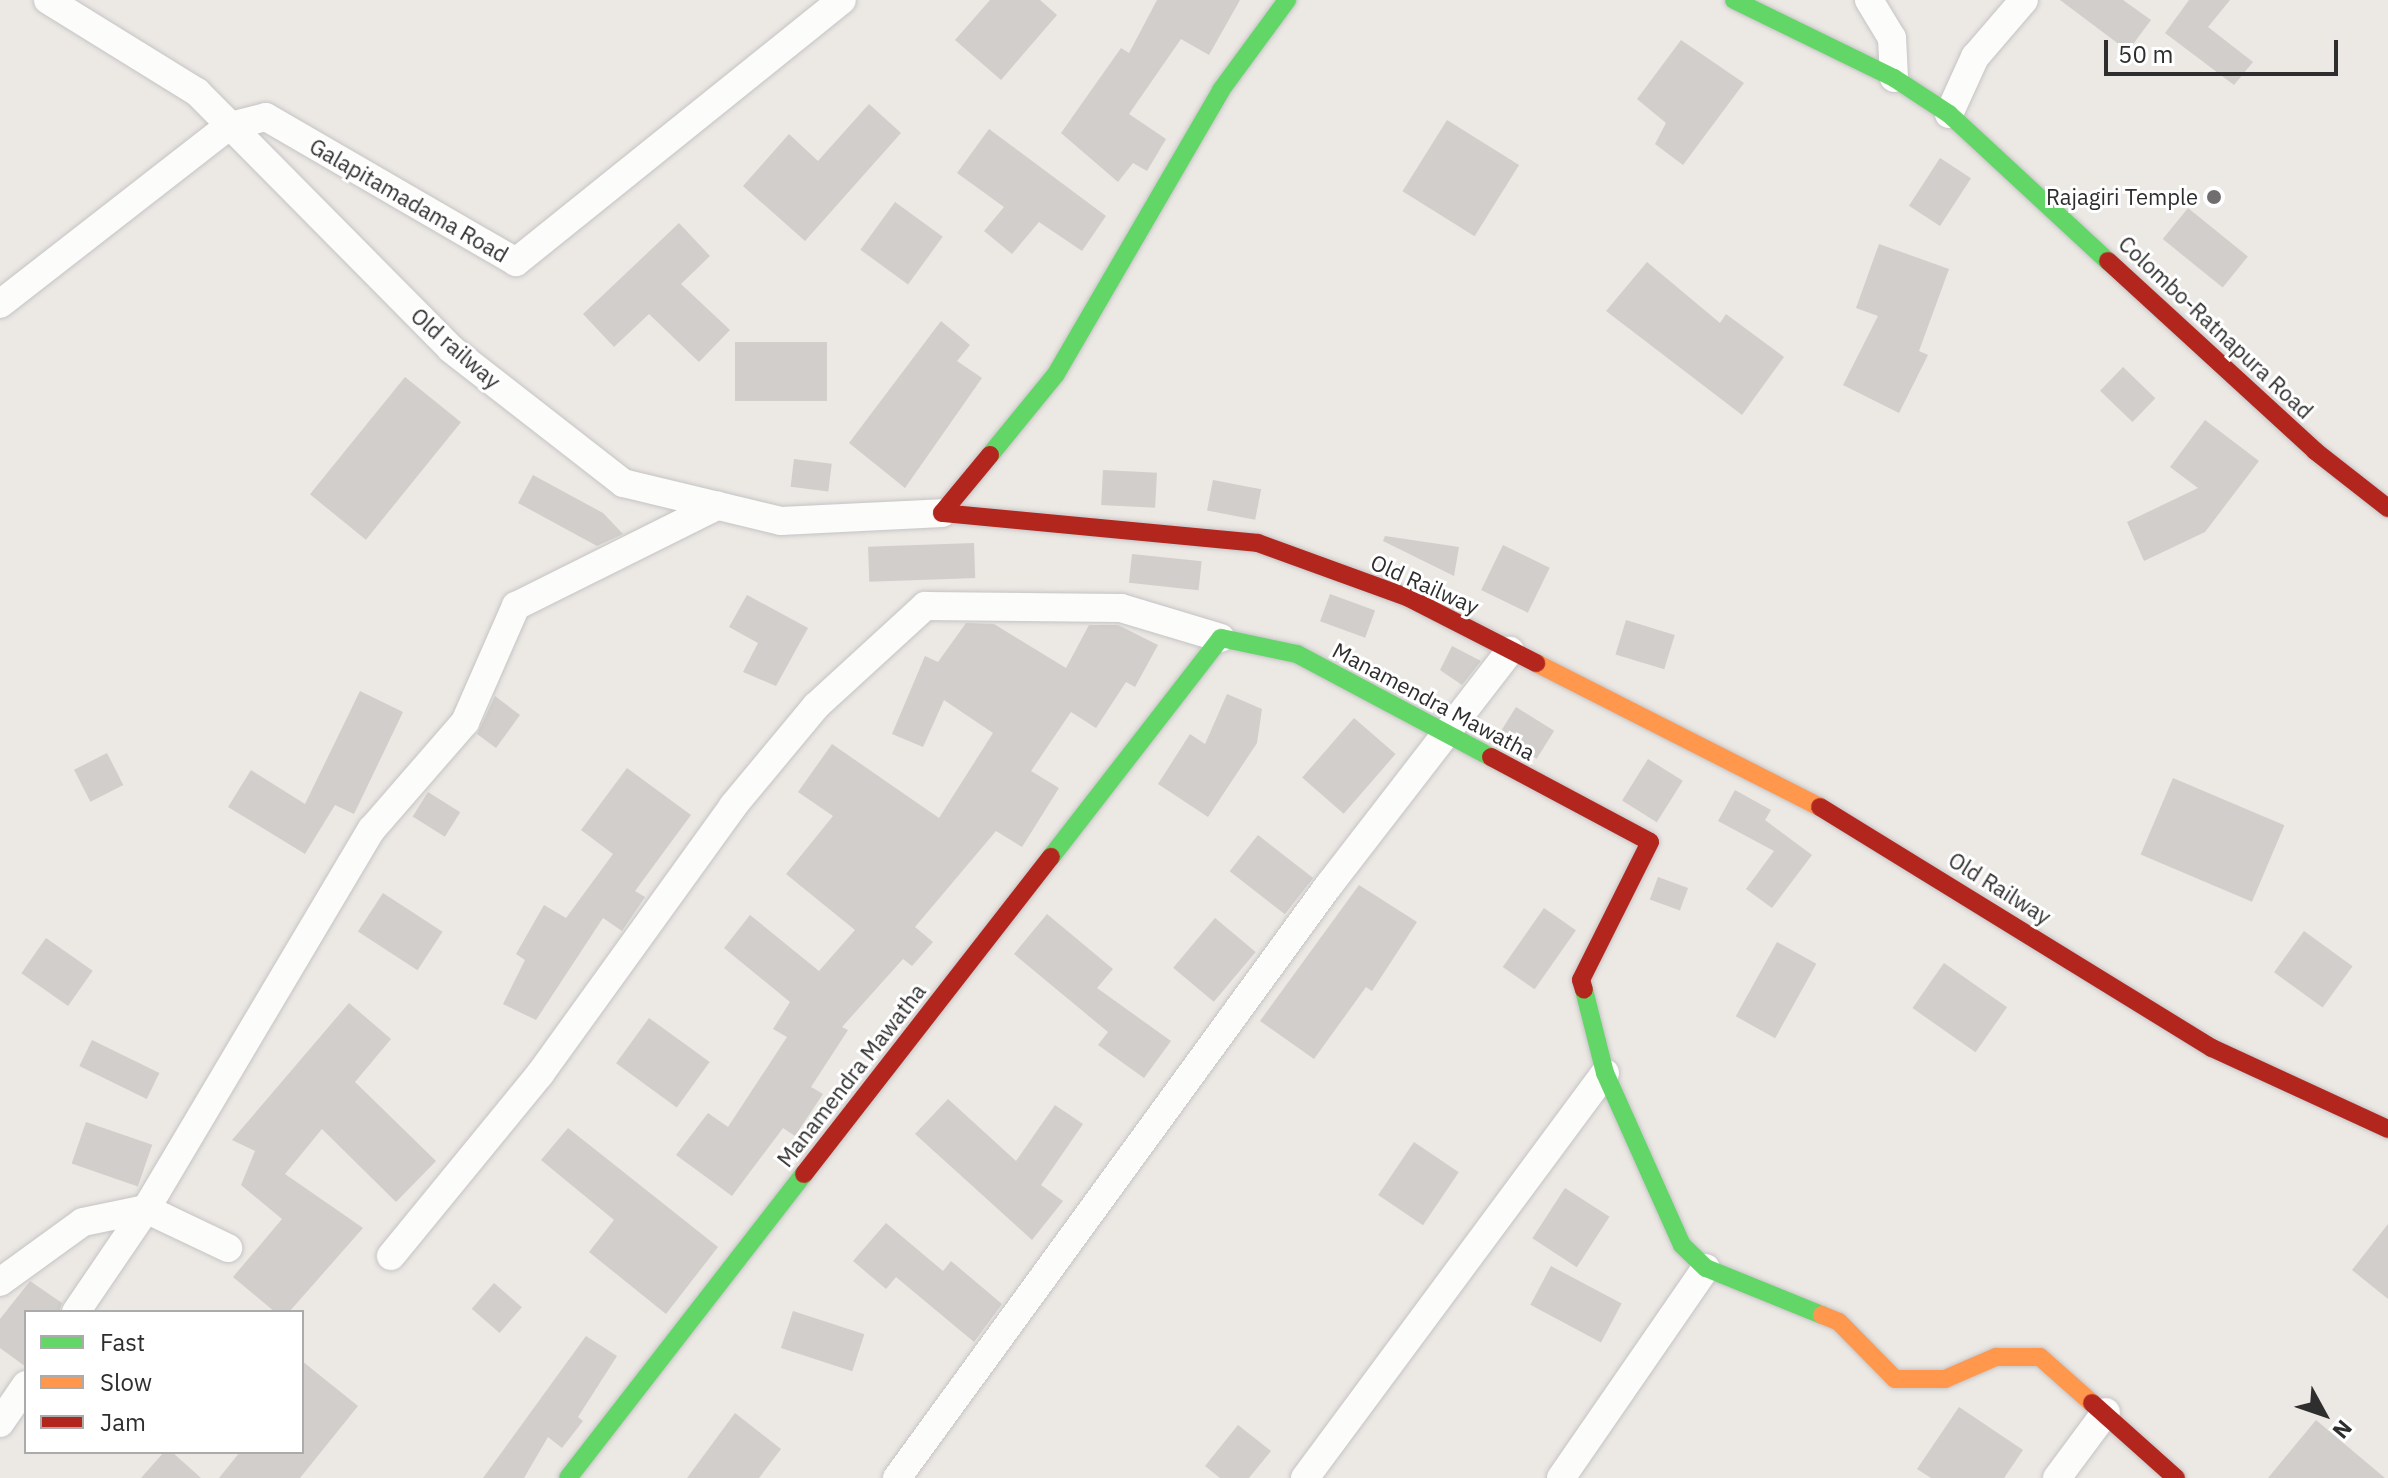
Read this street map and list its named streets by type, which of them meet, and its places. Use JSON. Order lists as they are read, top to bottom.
{
  "streets": {
    "main road": ["Colombo-Ratnapura Road", "Old Railway", "Manamendra Mawatha"],
    "street": ["Galapitamadama Road", "Old railway"]
  },
  "crossings": [
    ["Galapitamadama Road", "Old railway"],
    ["Old railway", "Old Railway"]
  ],
  "places": ["Rajagiri Temple"],
  "legend": ["Fast", "Slow", "Jam"],
  "scale_bar": "50 m",
  "north": "bottom right"
}
